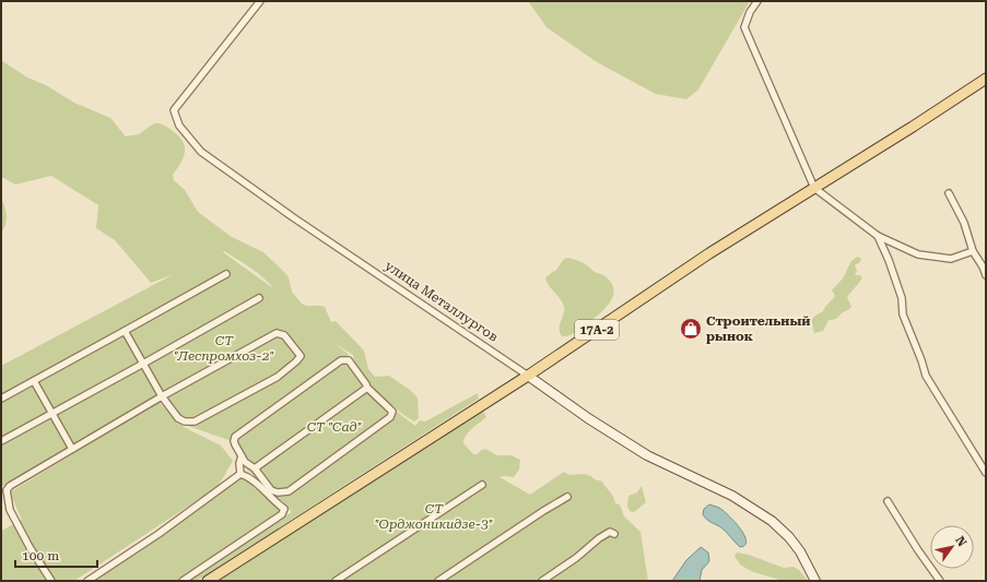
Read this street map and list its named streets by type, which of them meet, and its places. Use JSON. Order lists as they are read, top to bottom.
{
  "streets": {
    "main road": ["17А-2"],
    "street": ["улица Металлургов"]
  },
  "crossings": [
    ["улица Металлургов", "17А-2"]
  ],
  "parks": ["СТ \"Леспромхоз-2\"", "СТ \"Сад\"", "СТ \"Орджоникидзе-3\""],
  "places": {
    "shop": ["Строительный рынок"]
  },
  "scale_bar": "100 m",
  "north": "top right"
}
